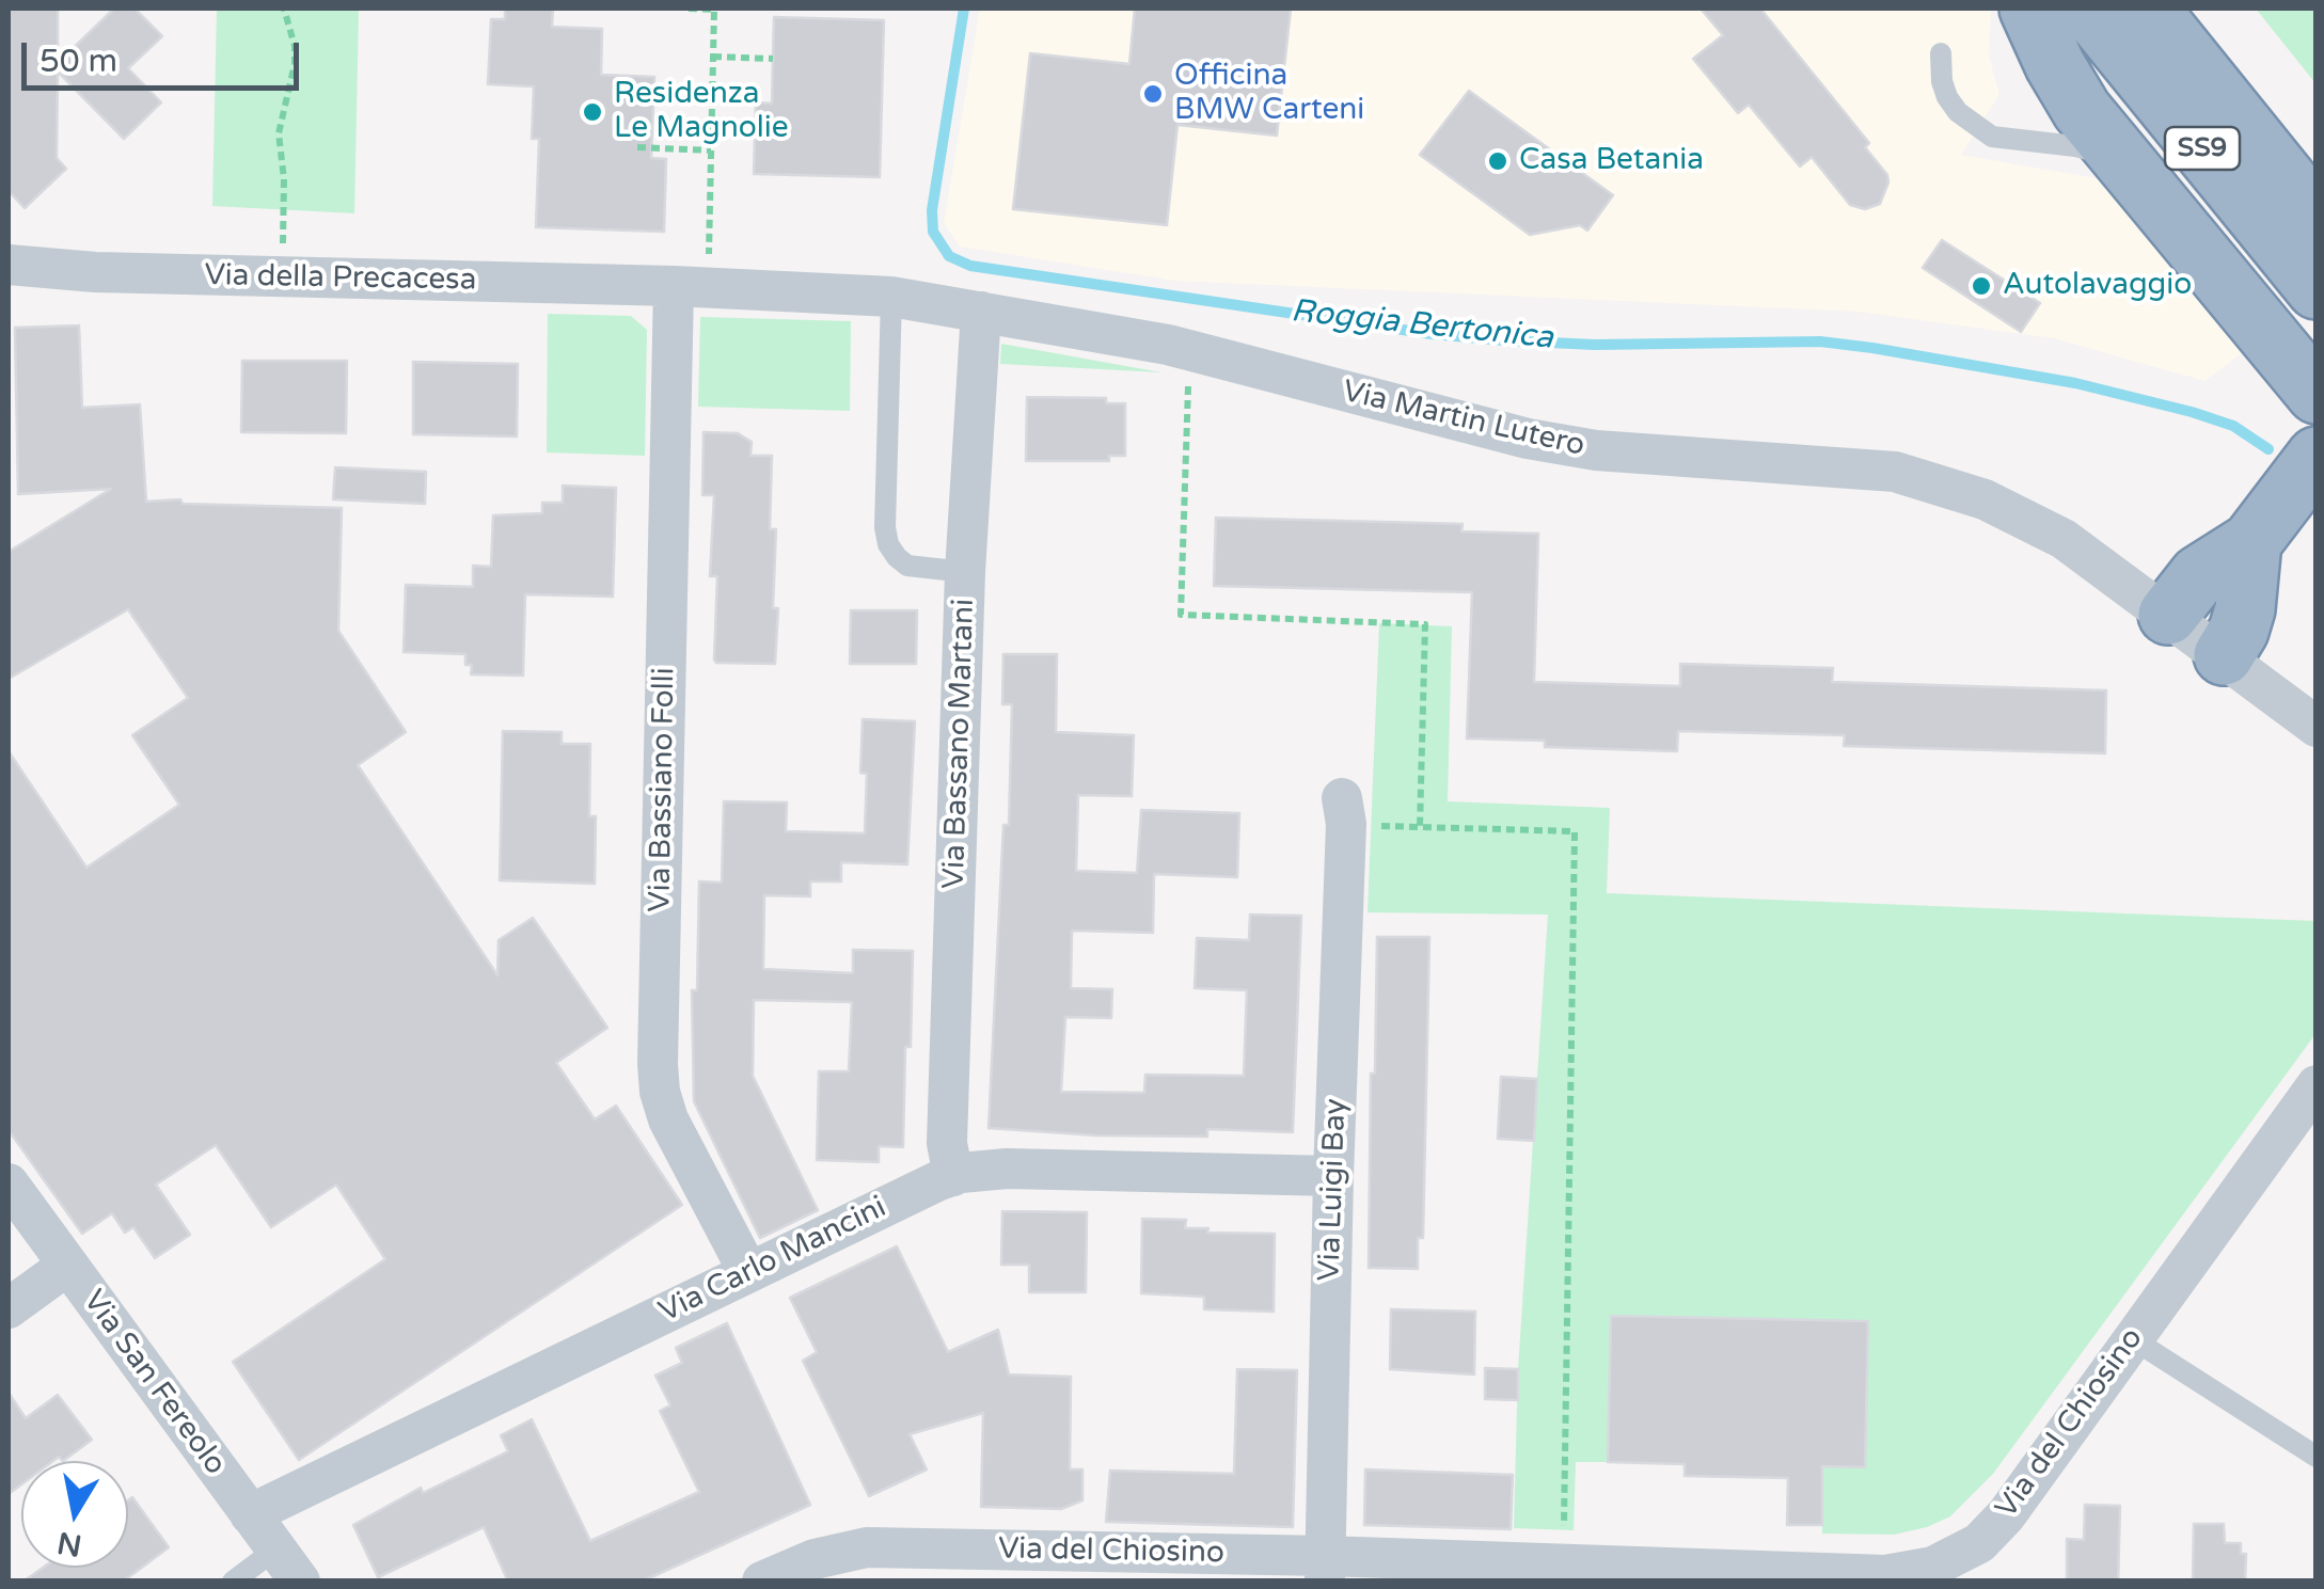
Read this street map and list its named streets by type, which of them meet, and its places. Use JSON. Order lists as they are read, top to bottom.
{
  "streets": {
    "highway": ["SS9"],
    "street": [
      "Via della Precacesa",
      "Via Martin Lutero",
      "Via Bassano Martani",
      "Via Bassiano Folli",
      "Via Luigi Bay",
      "Via Carlo Mancini",
      "Via San Fereolo",
      "Via del Chiosino"
    ]
  },
  "crossings": [
    ["Via della Precacesa", "Via Martin Lutero"],
    ["Via della Precacesa", "Via Bassiano Folli"],
    ["Via Martin Lutero", "Via Bassano Martani"],
    ["Via Martin Lutero", "Via Bassiano Folli"],
    ["Via Bassano Martani", "Via Carlo Mancini"],
    ["Via Bassiano Folli", "Via Carlo Mancini"],
    ["Via Luigi Bay", "Via Carlo Mancini"],
    ["Via Luigi Bay", "Via del Chiosino"],
    ["Via Carlo Mancini", "Via San Fereolo"]
  ],
  "water": ["Roggia Bertonica"],
  "places": [
    "Officina BMW Carteni",
    "Residenza Le Magnolie",
    "Casa Betania",
    "Autolavaggio"
  ],
  "scale_bar": "50 m",
  "north": "bottom"
}
